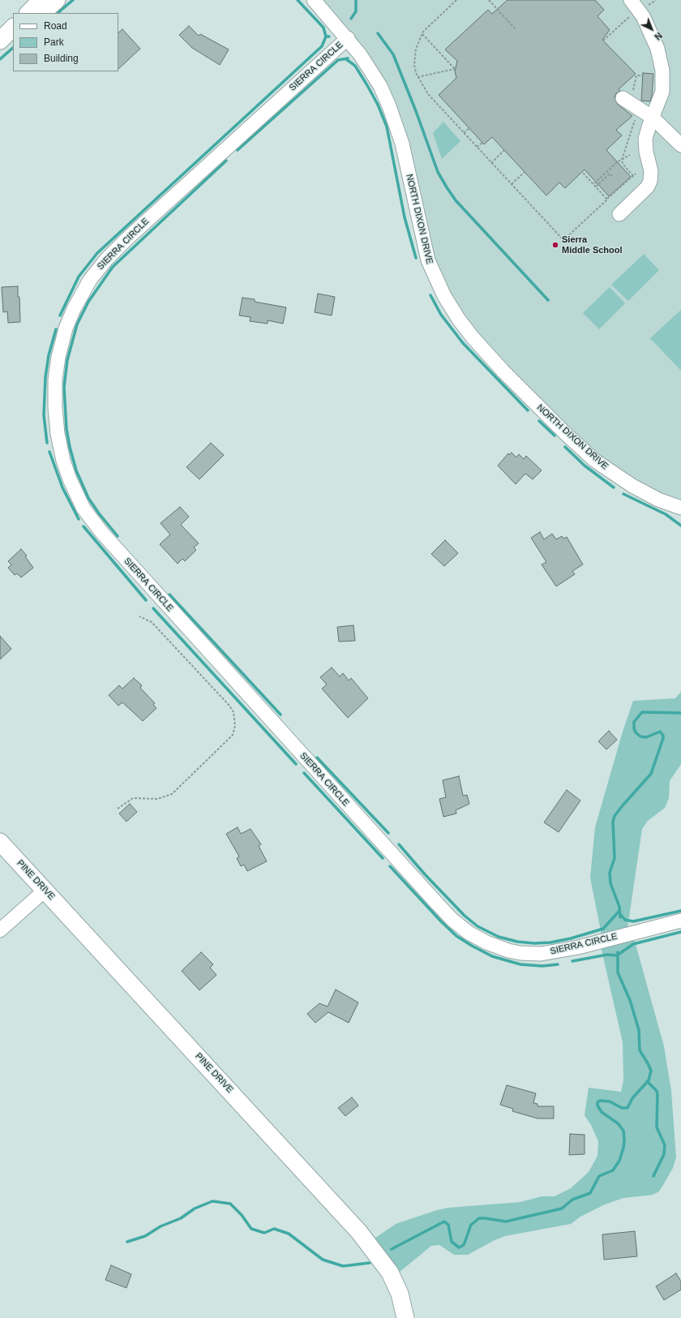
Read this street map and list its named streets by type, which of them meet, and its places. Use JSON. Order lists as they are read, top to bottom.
{
  "streets": {
    "main road": ["PINE DRIVE"],
    "street": ["SIERRA CIRCLE", "NORTH DIXON DRIVE"]
  },
  "crossings": [
    ["SIERRA CIRCLE", "NORTH DIXON DRIVE"]
  ],
  "places": ["Sierra Middle School"],
  "legend": ["Road", "Park", "Building"],
  "north": "bottom right"
}
